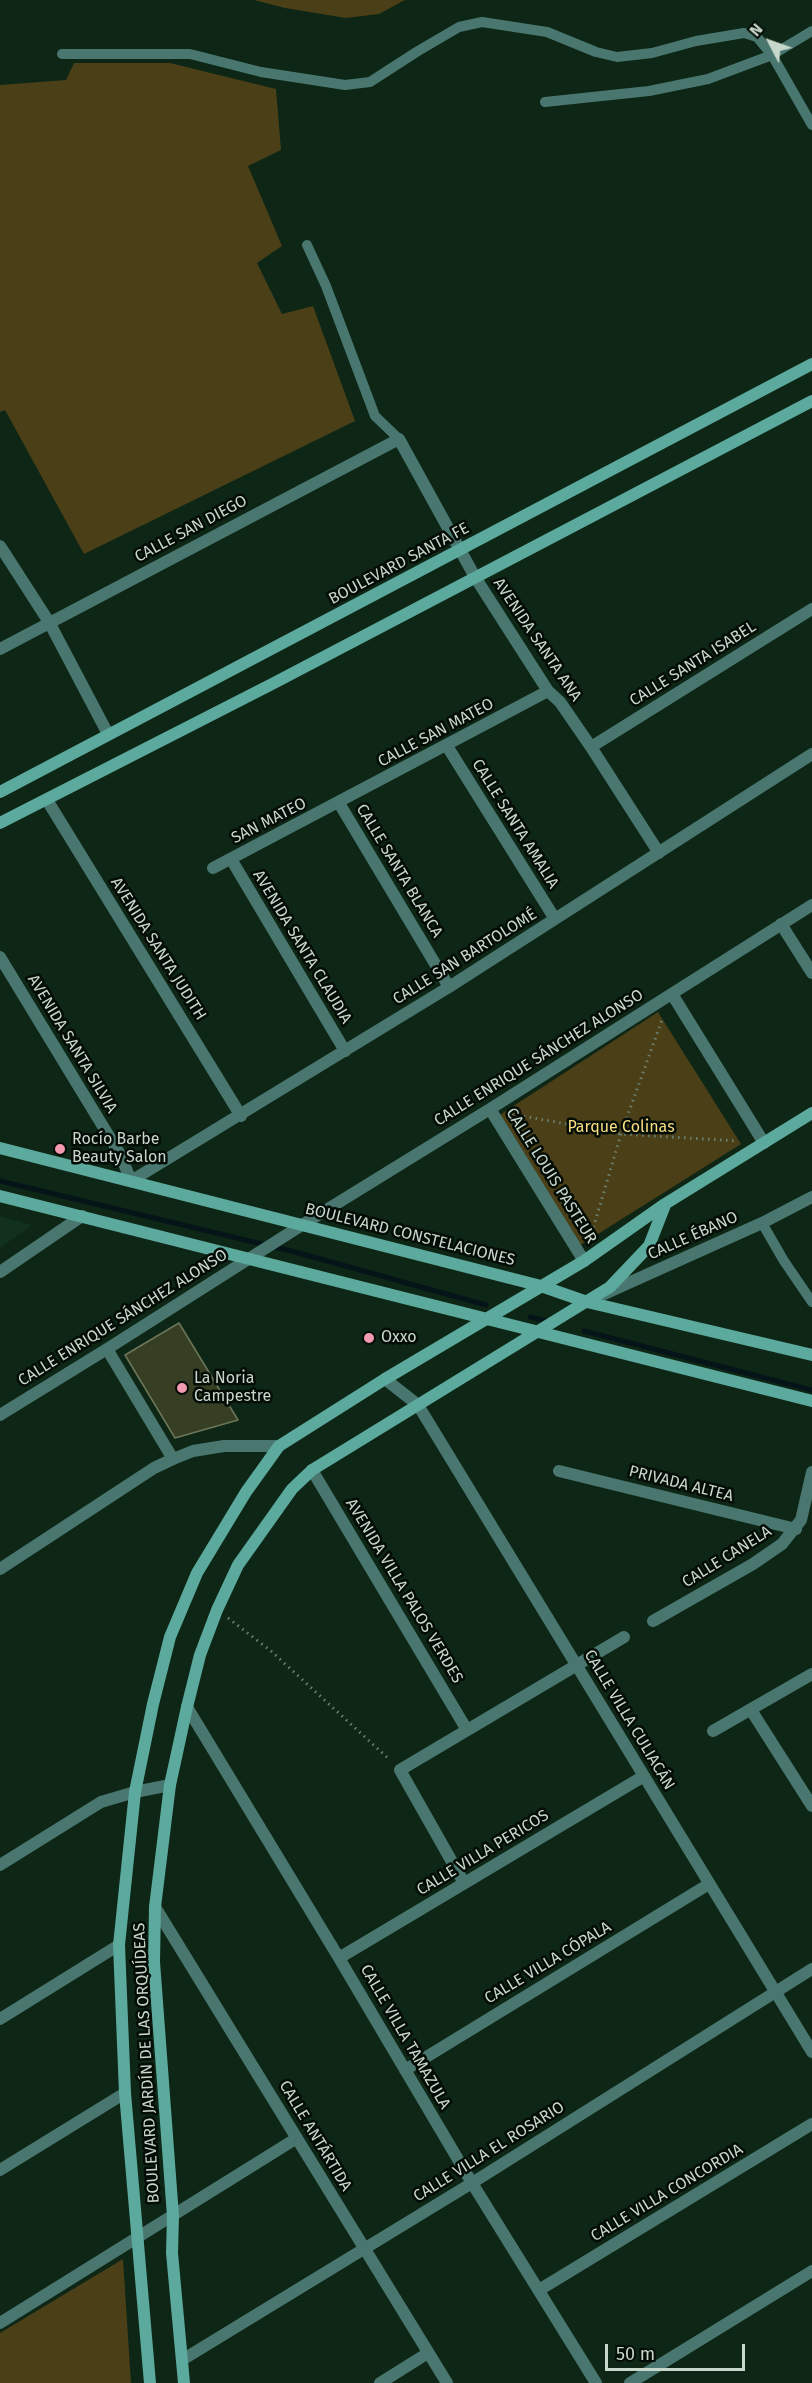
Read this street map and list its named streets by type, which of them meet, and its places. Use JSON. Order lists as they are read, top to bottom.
{
  "streets": {
    "street": [
      "CALLE SAN DIEGO",
      "BOULEVARD SANTA FE",
      "AVENIDA SANTA ANA",
      "CALLE SANTA ISABEL",
      "CALLE SAN MATEO",
      "SAN MATEO",
      "CALLE SANTA AMALIA",
      "CALLE SANTA BLANCA",
      "AVENIDA SANTA CLAUDIA",
      "AVENIDA SANTA JUDITH",
      "CALLE SAN BARTOLOMÉ",
      "AVENIDA SANTA SILVIA",
      "CALLE ENRIQUE SÁNCHEZ ALONSO",
      "CALLE LOUIS PASTEUR",
      "BOULEVARD CONSTELACIONES",
      "CALLE ÉBANO",
      "PRIVADA ALTEA",
      "CALLE CANELA",
      "AVENIDA VILLA PALOS VERDES",
      "CALLE VILLA CULIACÁN",
      "CALLE VILLA PERICOS",
      "CALLE VILLA CÓPALA",
      "CALLE VILLA TAMAZULA",
      "BOULEVARD JARDÍN DE LAS ORQUÍDEAS",
      "CALLE ANTÁRTIDA",
      "CALLE VILLA EL ROSARIO",
      "CALLE VILLA CONCORDIA"
    ]
  },
  "crossings": [
    ["CALLE SAN DIEGO", "AVENIDA SANTA ANA"],
    ["BOULEVARD SANTA FE", "AVENIDA SANTA ANA"],
    ["AVENIDA SANTA ANA", "CALLE SANTA ISABEL"],
    ["AVENIDA SANTA ANA", "CALLE SAN MATEO"],
    ["AVENIDA SANTA ANA", "CALLE SAN BARTOLOMÉ"],
    ["CALLE SAN MATEO", "SAN MATEO"],
    ["CALLE SAN MATEO", "CALLE SANTA AMALIA"],
    ["CALLE SAN MATEO", "CALLE SANTA BLANCA"],
    ["SAN MATEO", "CALLE SANTA BLANCA"],
    ["SAN MATEO", "AVENIDA SANTA CLAUDIA"],
    ["CALLE SANTA AMALIA", "CALLE SAN BARTOLOMÉ"],
    ["CALLE SANTA BLANCA", "CALLE SAN BARTOLOMÉ"],
    ["AVENIDA SANTA CLAUDIA", "CALLE SAN BARTOLOMÉ"],
    ["AVENIDA SANTA JUDITH", "CALLE SAN BARTOLOMÉ"],
    ["CALLE SAN BARTOLOMÉ", "AVENIDA SANTA SILVIA"],
    ["CALLE SAN BARTOLOMÉ", "BOULEVARD CONSTELACIONES"],
    ["AVENIDA SANTA SILVIA", "BOULEVARD CONSTELACIONES"],
    ["CALLE ENRIQUE SÁNCHEZ ALONSO", "CALLE LOUIS PASTEUR"],
    ["CALLE ENRIQUE SÁNCHEZ ALONSO", "BOULEVARD CONSTELACIONES"],
    ["CALLE LOUIS PASTEUR", "BOULEVARD JARDÍN DE LAS ORQUÍDEAS"],
    ["BOULEVARD CONSTELACIONES", "CALLE ÉBANO"],
    ["BOULEVARD CONSTELACIONES", "BOULEVARD JARDÍN DE LAS ORQUÍDEAS"],
    ["CALLE ÉBANO", "BOULEVARD JARDÍN DE LAS ORQUÍDEAS"],
    ["PRIVADA ALTEA", "CALLE CANELA"],
    ["AVENIDA VILLA PALOS VERDES", "BOULEVARD JARDÍN DE LAS ORQUÍDEAS"],
    ["CALLE VILLA CULIACÁN", "CALLE VILLA PERICOS"],
    ["CALLE VILLA CULIACÁN", "CALLE VILLA CÓPALA"],
    ["CALLE VILLA CULIACÁN", "BOULEVARD JARDÍN DE LAS ORQUÍDEAS"],
    ["CALLE VILLA CULIACÁN", "CALLE VILLA EL ROSARIO"],
    ["CALLE VILLA PERICOS", "CALLE VILLA TAMAZULA"],
    ["CALLE VILLA CÓPALA", "CALLE VILLA TAMAZULA"],
    ["CALLE VILLA TAMAZULA", "BOULEVARD JARDÍN DE LAS ORQUÍDEAS"],
    ["CALLE VILLA TAMAZULA", "CALLE VILLA EL ROSARIO"],
    ["CALLE VILLA TAMAZULA", "CALLE VILLA CONCORDIA"],
    ["BOULEVARD JARDÍN DE LAS ORQUÍDEAS", "CALLE ANTÁRTIDA"],
    ["BOULEVARD JARDÍN DE LAS ORQUÍDEAS", "CALLE VILLA EL ROSARIO"],
    ["CALLE ANTÁRTIDA", "CALLE VILLA EL ROSARIO"]
  ],
  "parks": ["Parque Colinas"],
  "places": ["Rocío Barbe Beauty Salon", "Oxxo", "La Noria Campestre"],
  "scale_bar": "50 m",
  "north": "top left"
}
